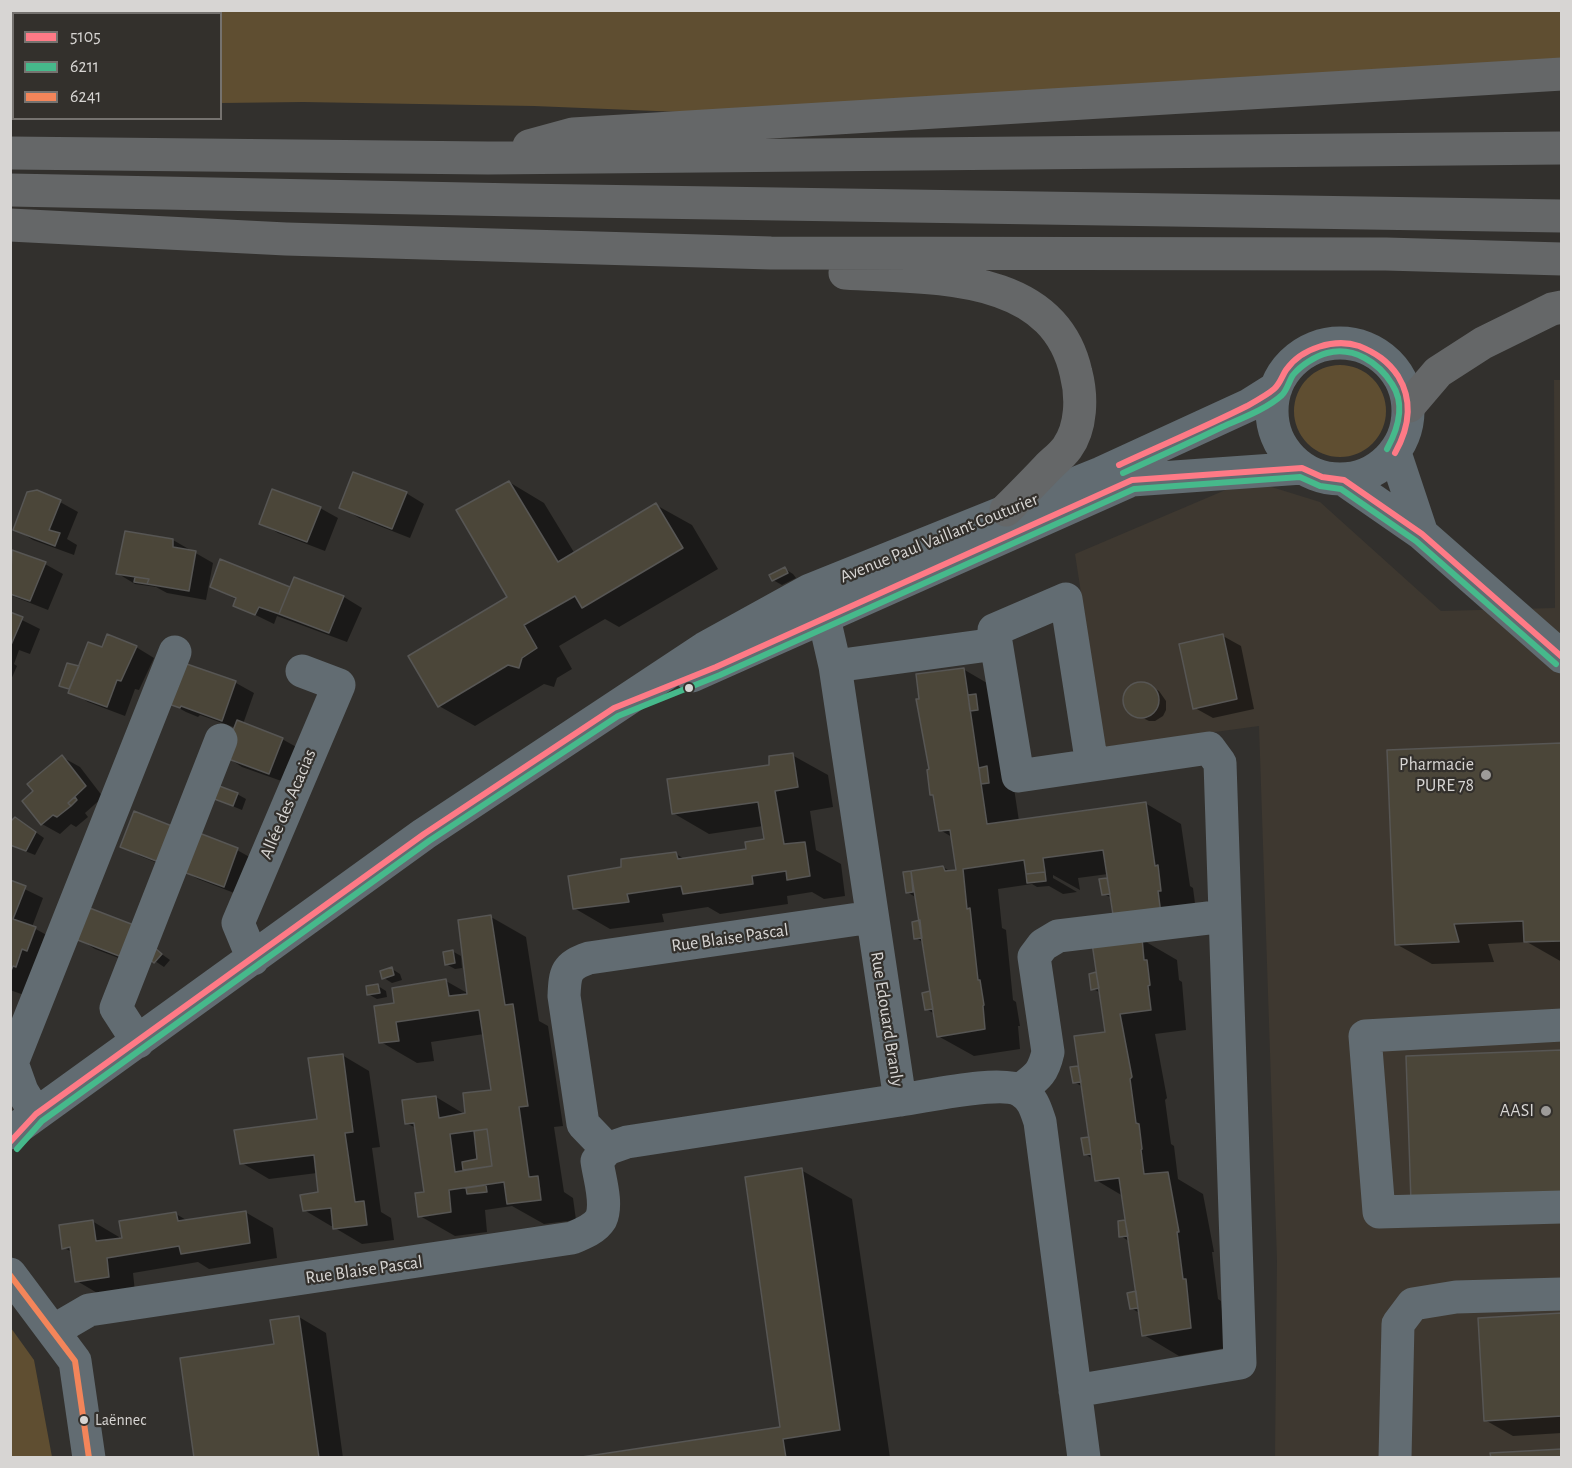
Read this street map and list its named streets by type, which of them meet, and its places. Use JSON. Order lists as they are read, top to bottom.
{
  "streets": {
    "street": [
      "Avenue Paul Vaillant Couturier",
      "Allée des Acacias",
      "Rue Blaise Pascal",
      "Rue Edouard Branly"
    ]
  },
  "crossings": [
    ["Avenue Paul Vaillant Couturier", "Allée des Acacias"],
    ["Avenue Paul Vaillant Couturier", "Rue Edouard Branly"],
    ["Rue Blaise Pascal", "Rue Edouard Branly"]
  ],
  "places": ["Pharmacie PURE 78", "AASI", "Laënnec"],
  "lines": ["transit line 5105", "transit line 6211", "transit line 6241"],
  "legend": ["5105", "6211", "6241"]
}
